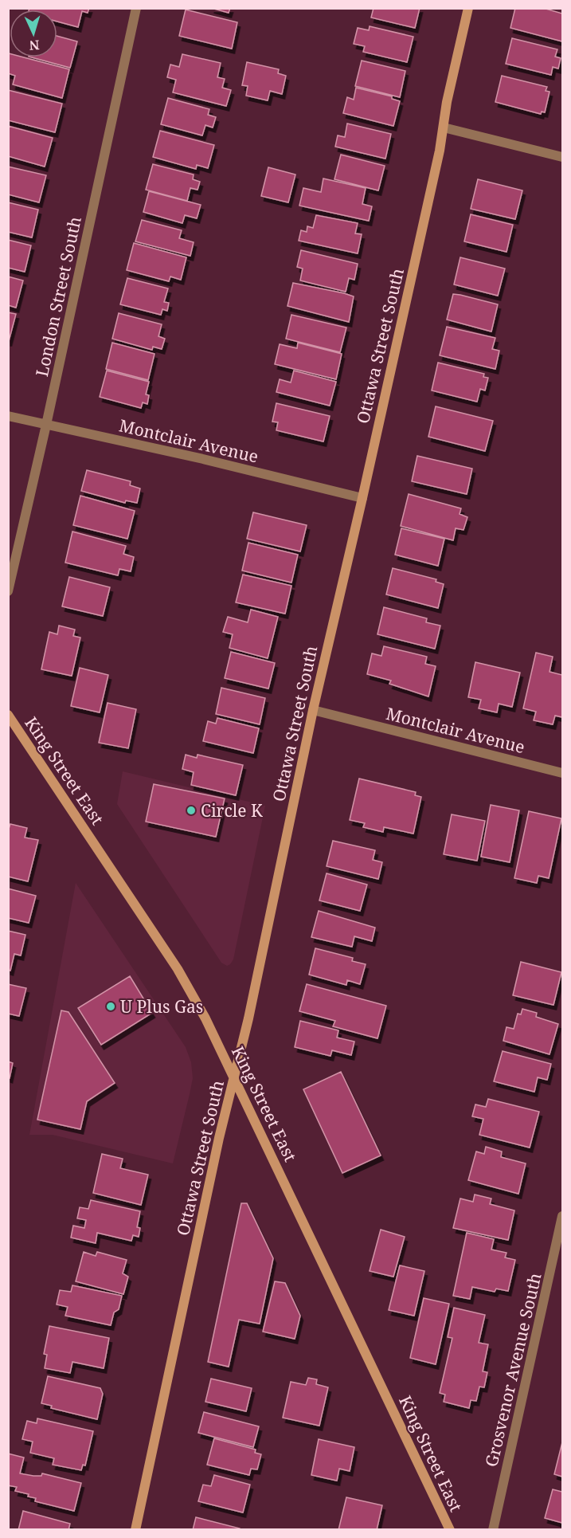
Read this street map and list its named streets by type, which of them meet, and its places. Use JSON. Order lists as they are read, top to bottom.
{
  "streets": {
    "main road": ["Ottawa Street South", "King Street East"],
    "street": ["London Street South", "Montclair Avenue", "Grosvenor Avenue South"]
  },
  "crossings": [
    ["London Street South", "Montclair Avenue"],
    ["Ottawa Street South", "Montclair Avenue"],
    ["Ottawa Street South", "King Street East"]
  ],
  "places": ["Circle K", "U Plus Gas"],
  "north": "bottom"
}
